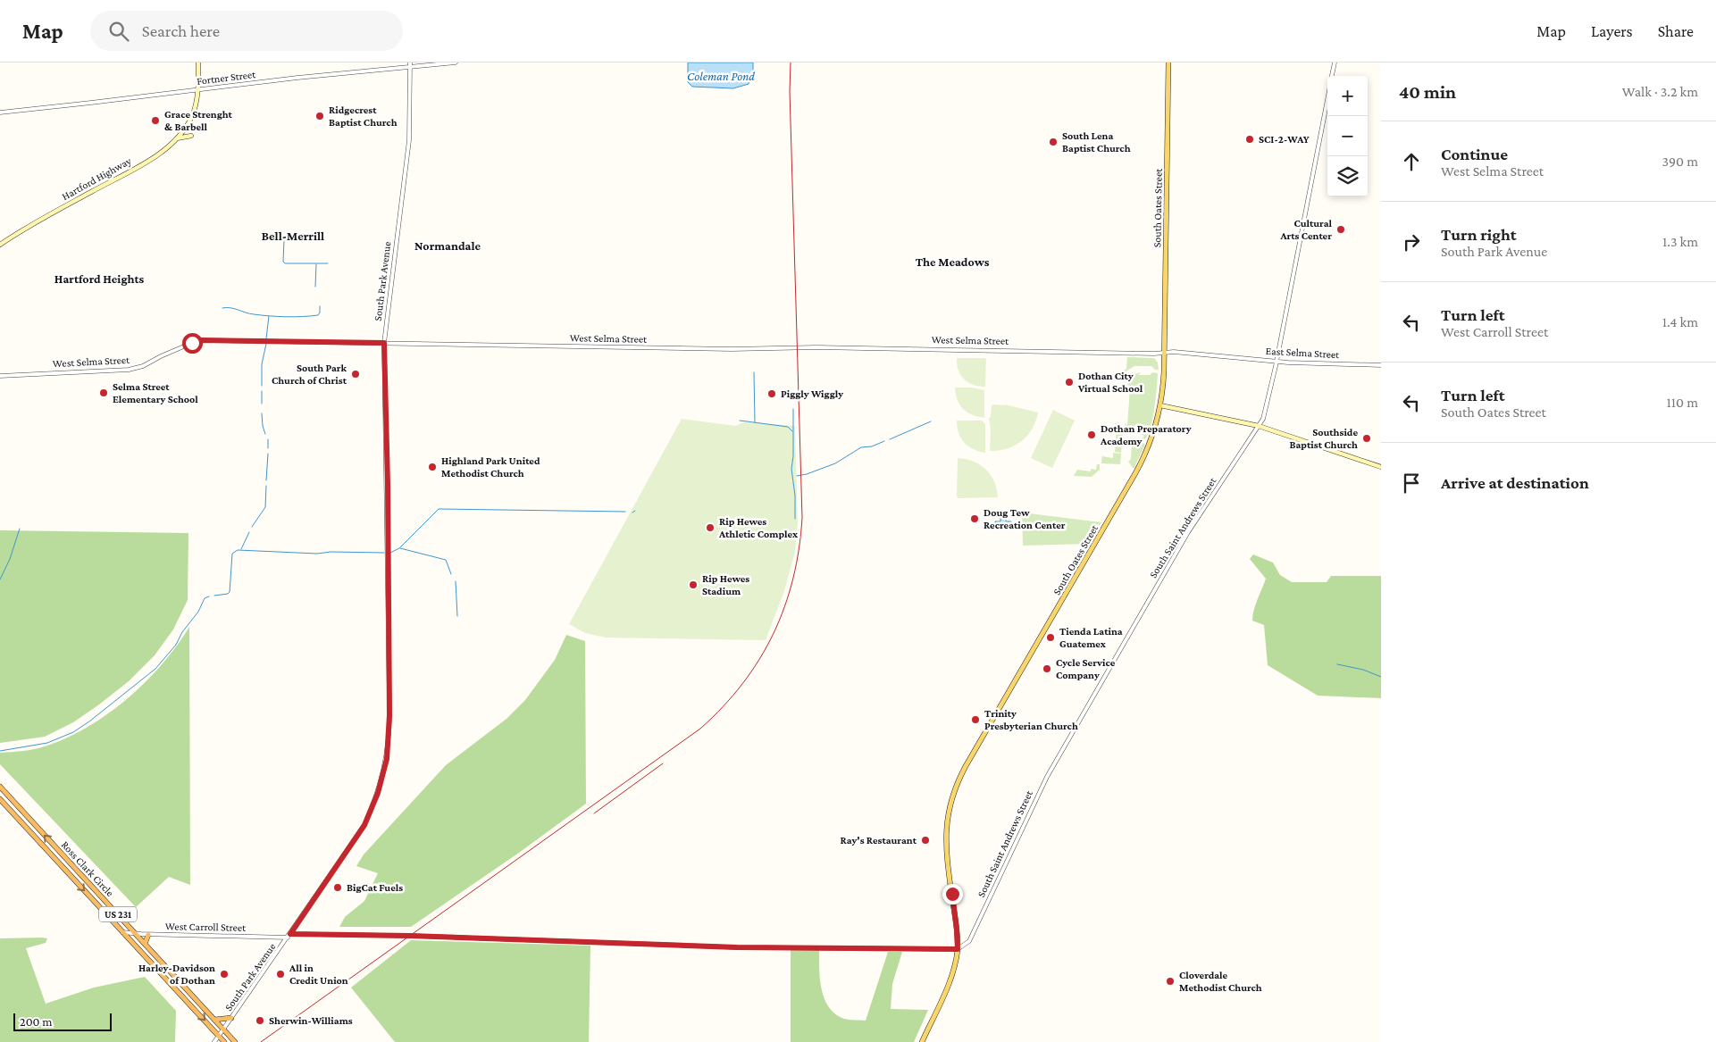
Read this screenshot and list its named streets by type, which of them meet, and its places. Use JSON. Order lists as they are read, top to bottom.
{
  "streets": {
    "highway": ["Ross Clark Circle", "US 231"],
    "main road": ["Hartford Highway", "South Oates Street"],
    "street": [
      "Fortner Street",
      "South Park Avenue",
      "West Selma Street",
      "East Selma Street",
      "South Saint Andrews Street",
      "West Carroll Street"
    ]
  },
  "crossings": [
    ["Fortner Street", "Hartford Highway"],
    ["Fortner Street", "South Park Avenue"],
    ["South Oates Street", "West Selma Street"],
    ["South Oates Street", "South Saint Andrews Street"],
    ["South Oates Street", "West Carroll Street"],
    ["South Park Avenue", "West Selma Street"],
    ["South Park Avenue", "Ross Clark Circle"],
    ["South Park Avenue", "West Carroll Street"],
    ["West Selma Street", "East Selma Street"],
    ["East Selma Street", "South Saint Andrews Street"],
    ["South Saint Andrews Street", "West Carroll Street"],
    ["Ross Clark Circle", "West Carroll Street"]
  ],
  "districts": [
    "Bell-Merrill",
    "Normandale",
    "The Meadows",
    "Hartford Heights"
  ],
  "water": ["Coleman Pond"],
  "places": [
    "Ridgecrest Baptist Church",
    "Grace Strenght & Barbell",
    "SCI-2-WAY",
    "South Lena Baptist Church",
    "Cultural Arts Center",
    "South Park Church of Christ",
    "Dothan City Virtual School",
    "Selma Street Elementary School",
    "Piggly Wiggly",
    "Dothan Preparatory Academy",
    "Southside Baptist Church",
    "Highland Park United Methodist Church",
    "Doug Tew Recreation Center",
    "Rip Hewes Athletic Complex",
    "Rip Hewes Stadium",
    "Tienda Latina Guatemex",
    "Cycle Service Company",
    "Trinity Presbyterian Church",
    "Ray's Restaurant",
    "BigCat Fuels",
    "Harley-Davidson of Dothan",
    "All in Credit Union",
    "Cloverdale Methodist Church",
    "Sherwin-Williams"
  ],
  "scale_bar": "200 m",
  "page": {
    "header": "Map",
    "search": "Search here",
    "nav": ["Map", "Layers", "Share"],
    "heading": ["40 min", "Walk · 3.2 km"],
    "map_buttons": ["+", "−"],
    "list": [
      ["Continue", "West Selma Street", "390 m"],
      ["Turn right", "South Park Avenue", "1.3 km"],
      ["Turn left", "West Carroll Street", "1.4 km"],
      ["Turn left", "South Oates Street", "110 m"],
      "Arrive at destination"
    ],
    "scale": "200 m"
  }
}
